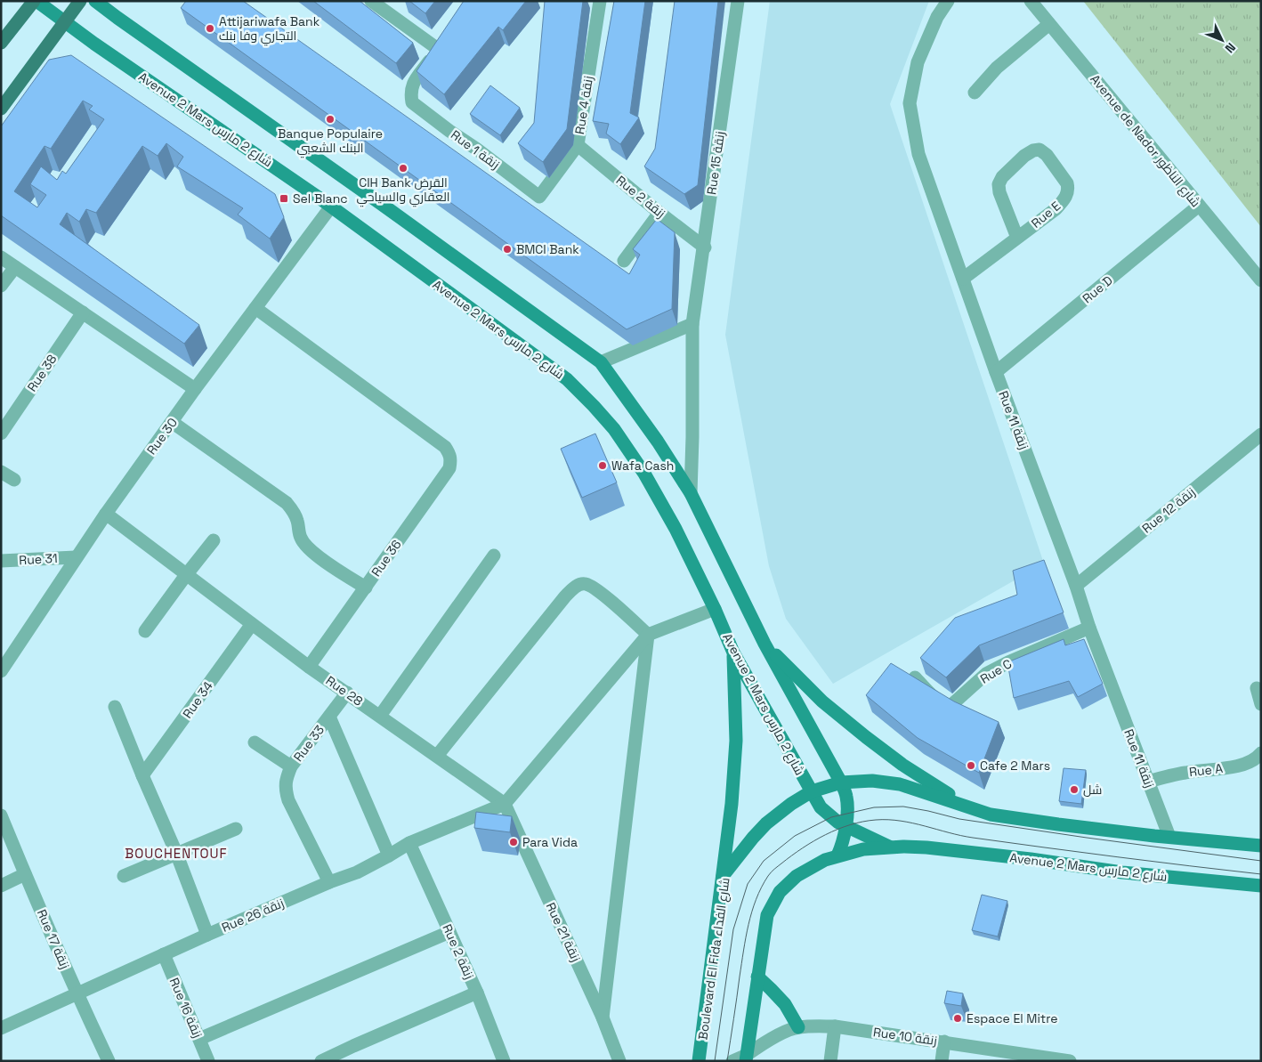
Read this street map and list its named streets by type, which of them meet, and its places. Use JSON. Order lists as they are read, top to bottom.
{
  "streets": {
    "main road": ["Avenue 2 Mars شارع 2 مارس", "Boulevard El Fida شارع الفداء"],
    "street": [
      "Rue 4 زنقة",
      "Avenue de Nador شارع الناظور",
      "Rue 1 زنقة",
      "Rue 15 زنقة",
      "Rue 2 زنقة",
      "Rue E",
      "Rue D",
      "Rue 38",
      "Rue 11 زنقة",
      "Rue 30",
      "Rue 12 زنقة",
      "Rue 36",
      "Rue 31",
      "Rue C",
      "Rue 28",
      "Rue 34",
      "Rue 33",
      "Rue A",
      "Rue 26 زنقة",
      "Rue 21 زنقة",
      "Rue 17 زنقة",
      "Rue 16 زنقة",
      "Rue 10 زنقة"
    ]
  },
  "crossings": [
    ["Rue 4 زنقة", "Rue 1 زنقة"],
    ["Rue 4 زنقة", "Rue 2 زنقة"],
    ["Avenue 2 Mars شارع 2 مارس", "Rue 30"],
    ["Avenue 2 Mars شارع 2 مارس", "Boulevard El Fida شارع الفداء"],
    ["Avenue de Nador شارع الناظور", "Rue D"],
    ["Rue 15 زنقة", "Rue 2 زنقة"],
    ["Rue 2 زنقة", "Rue 26 زنقة"],
    ["Rue E", "Rue 11 زنقة"],
    ["Rue D", "Rue 11 زنقة"],
    ["Rue 11 زنقة", "Rue 12 زنقة"],
    ["Rue 11 زنقة", "Rue C"],
    ["Rue 11 زنقة", "Rue A"],
    ["Rue 30", "Rue 36"],
    ["Rue 30", "Rue 31"],
    ["Rue 30", "Rue 28"],
    ["Rue 36", "Rue 28"],
    ["Rue 28", "Rue 34"],
    ["Rue 28", "Rue 33"],
    ["Rue 28", "Rue 26 زنقة"],
    ["Rue 28", "Rue 21 زنقة"],
    ["Rue 33", "Rue 26 زنقة"],
    ["Rue 26 زنقة", "Rue 21 زنقة"],
    ["Rue 26 زنقة", "Rue 17 زنقة"],
    ["Rue 26 زنقة", "Rue 16 زنقة"]
  ],
  "districts": ["BOUCHENTOUF"],
  "places": {
    "other": [
      "Attijariwafa Bank التجاري وفا بنك",
      "Banque Populaire البنك الشعبي",
      "CIH Bank القرض العقاري والسياحي",
      "BMCI Bank",
      "Wafa Cash",
      "Cafe 2 Mars",
      "شل",
      "Para Vida",
      "Espace El Mitre"
    ],
    "transit": ["Sel Blanc"]
  },
  "north": "bottom right"
}
